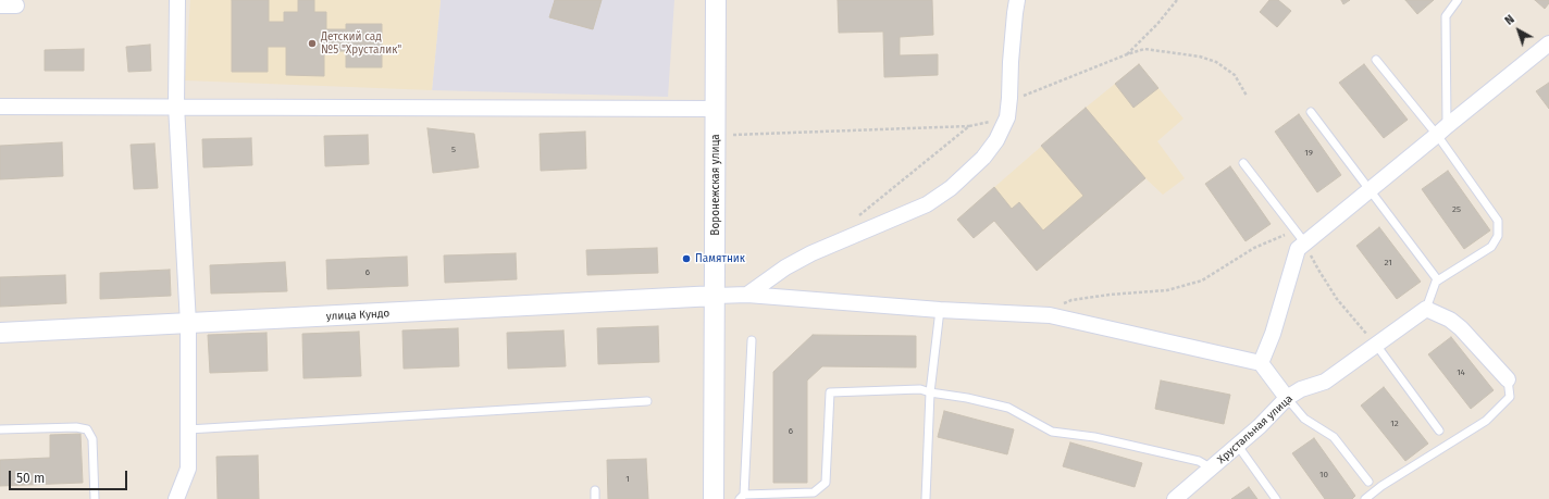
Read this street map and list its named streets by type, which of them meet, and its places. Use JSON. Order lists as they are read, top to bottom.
{
  "streets": {
    "street": ["Воронежская улица", "улица Кундо", "Хрустальная улица"]
  },
  "crossings": [
    ["Воронежская улица", "улица Кундо"]
  ],
  "places": ["Детский сад №5 \"Хрусталик\"", "Памятник"],
  "house_numbers": [
    "5",
    "19",
    "25",
    "21",
    "6",
    "14",
    "12",
    "6",
    "10",
    "1"
  ],
  "scale_bar": "50 m",
  "north": "top left"
}
